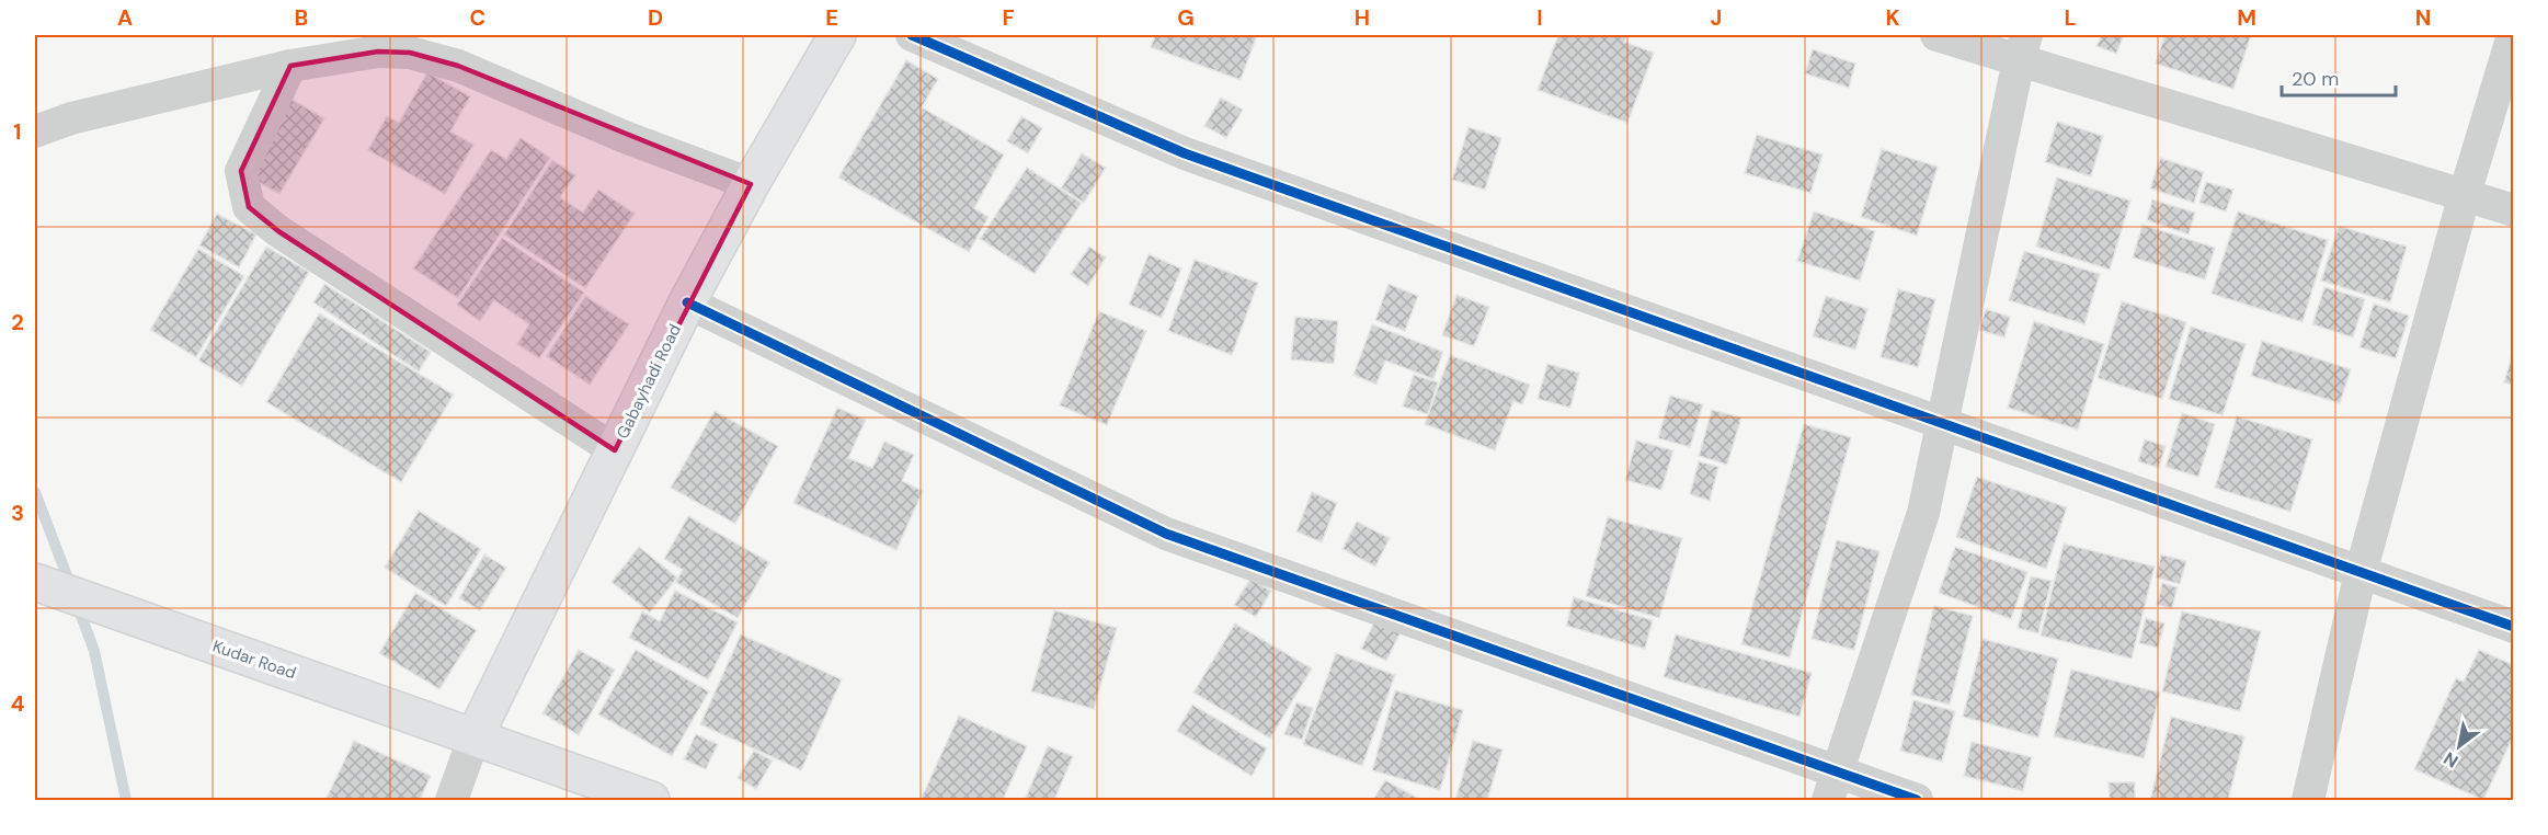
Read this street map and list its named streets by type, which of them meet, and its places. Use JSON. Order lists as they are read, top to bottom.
{
  "streets": {
    "street": ["Gabayhadi Road", "Kudar Road"]
  },
  "crossings": [
    ["Gabayhadi Road", "Kudar Road"]
  ],
  "scale_bar": "20 m",
  "north": "bottom left",
  "grid": {
    "columns": [
      "A",
      "B",
      "C",
      "D",
      "E",
      "F",
      "G",
      "H",
      "I",
      "J",
      "K",
      "L",
      "M",
      "N"
    ],
    "rows": [
      "1",
      "2",
      "3",
      "4"
    ]
  }
}
